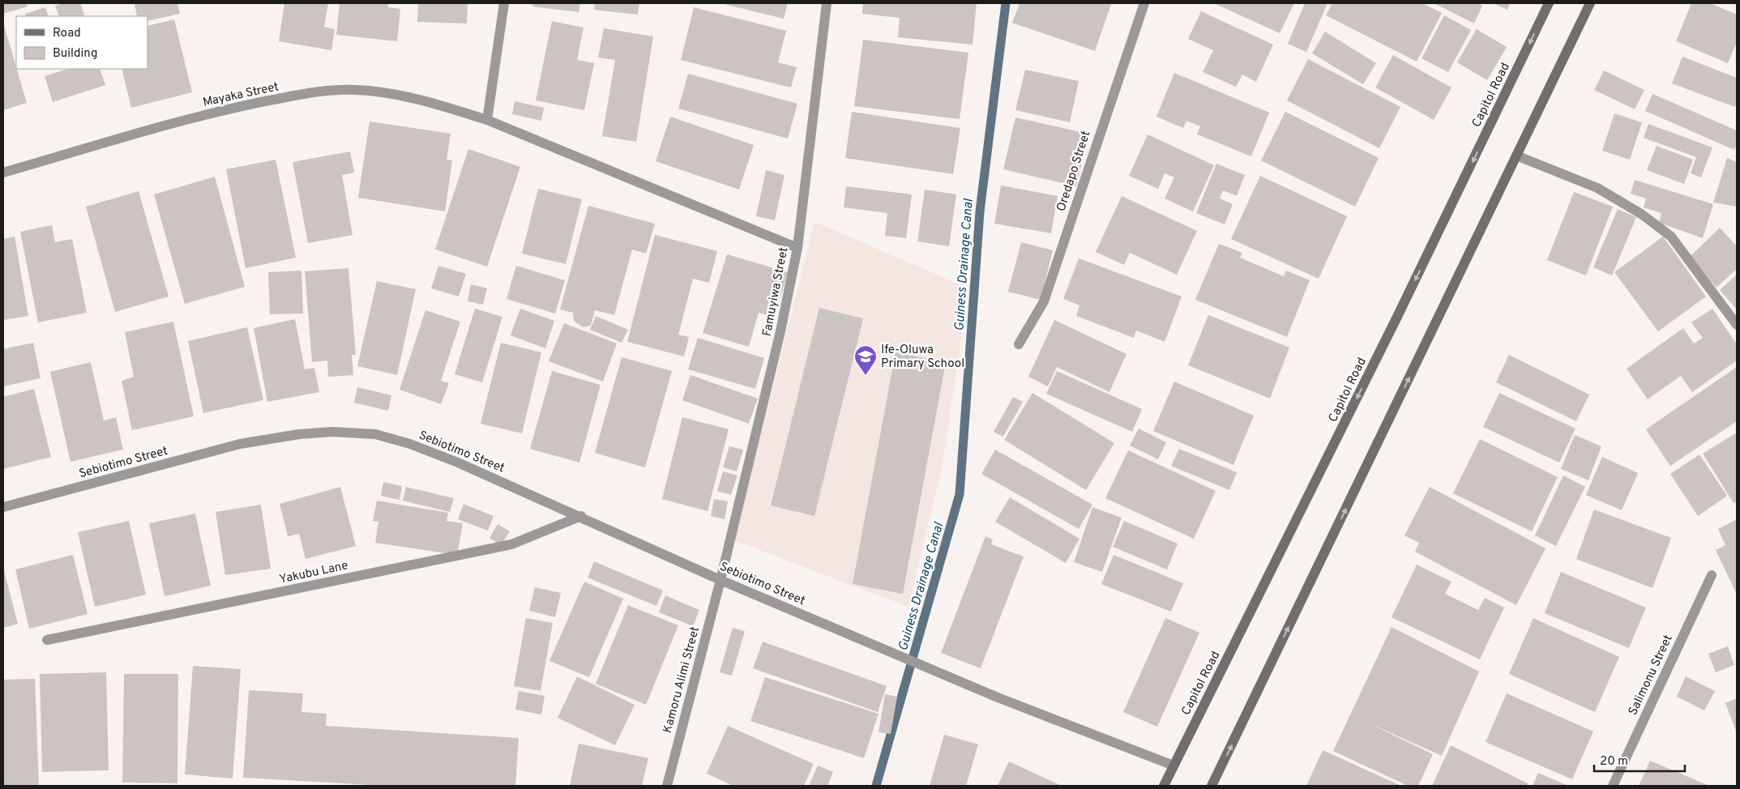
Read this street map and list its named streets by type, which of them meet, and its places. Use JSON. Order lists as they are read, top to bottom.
{
  "streets": {
    "main road": ["Capitol Road"],
    "street": [
      "Mayaka Street",
      "Oredapo Street",
      "Famuyiwa Street",
      "Sebiotimo Street",
      "Yakubu Lane",
      "Salimonu Street",
      "Kamoru Alimi Street"
    ]
  },
  "crossings": [
    ["Mayaka Street", "Famuyiwa Street"],
    ["Capitol Road", "Sebiotimo Street"],
    ["Famuyiwa Street", "Sebiotimo Street"],
    ["Famuyiwa Street", "Kamoru Alimi Street"],
    ["Sebiotimo Street", "Yakubu Lane"],
    ["Sebiotimo Street", "Kamoru Alimi Street"]
  ],
  "water": ["Guiness Drainage Canal"],
  "places": {
    "school or university": ["Ife-Oluwa Primary School"]
  },
  "legend": ["Road", "Building"],
  "scale_bar": "20 m"
}
